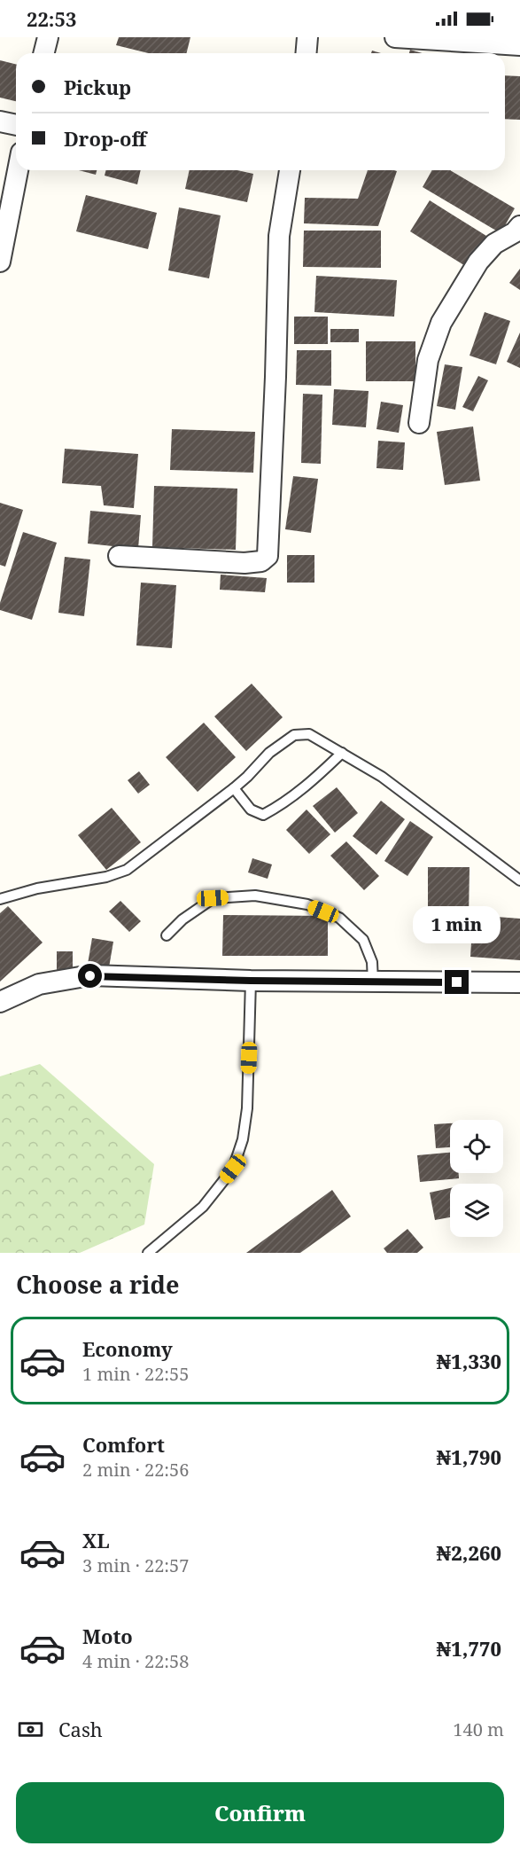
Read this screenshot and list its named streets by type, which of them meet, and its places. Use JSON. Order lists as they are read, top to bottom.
{
  "page": {
    "status": "22:53",
    "banner": ["Pickup", "Drop-off"],
    "bubble": "1 min",
    "heading": "Choose a ride",
    "list": [
      {
        "name": "Economy",
        "note": "1 min · 22:55",
        "value": "₦1,330"
      },
      {
        "name": "Comfort",
        "note": "2 min · 22:56",
        "value": "₦1,790"
      },
      {
        "name": "XL",
        "note": "3 min · 22:57",
        "value": "₦2,260"
      },
      {
        "name": "Moto",
        "note": "4 min · 22:58",
        "value": "₦1,770"
      }
    ],
    "pay": ["Cash", "140 m"],
    "buttons": "Confirm"
  }
}
